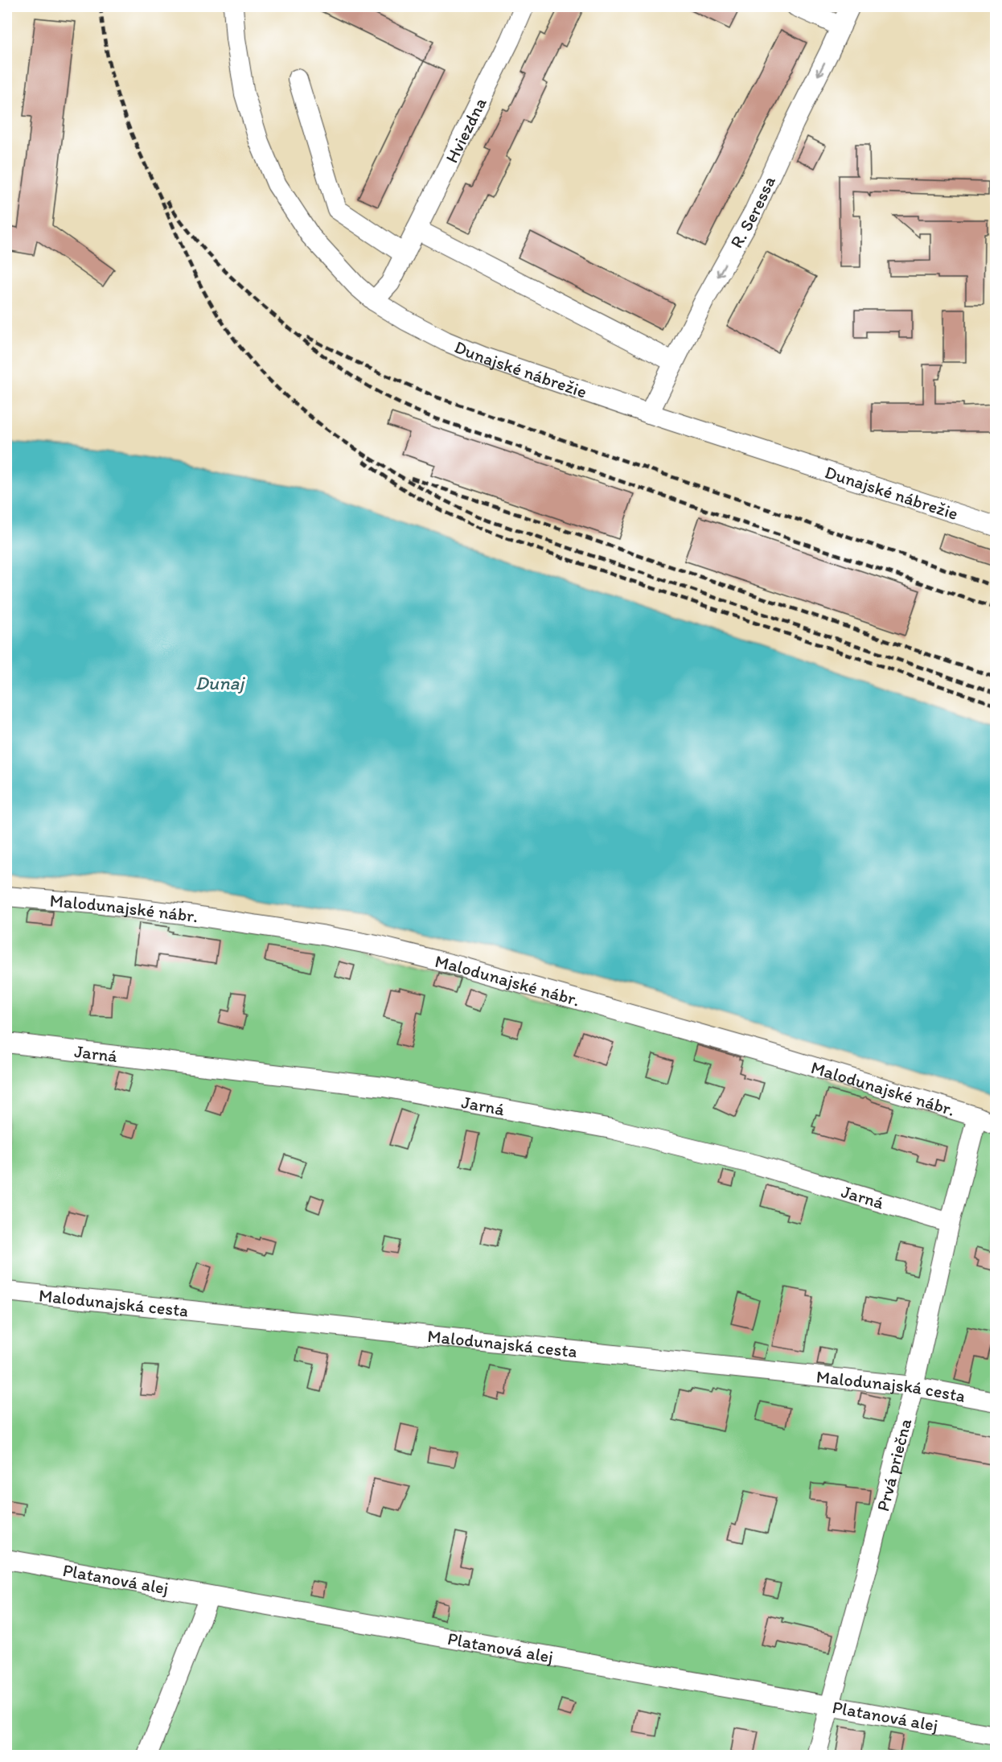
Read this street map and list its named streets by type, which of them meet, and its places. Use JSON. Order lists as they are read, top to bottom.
{
  "streets": {
    "street": [
      "Hviezdna",
      "R. Seressa",
      "Dunajské nábrežie",
      "Malodunajské nábr.",
      "Jarná",
      "Malodunajská cesta",
      "Prvá priečna",
      "Platanová alej"
    ]
  },
  "crossings": [
    ["Hviezdna", "Dunajské nábrežie"],
    ["R. Seressa", "Dunajské nábrežie"],
    ["Malodunajské nábr.", "Prvá priečna"],
    ["Jarná", "Prvá priečna"],
    ["Malodunajská cesta", "Prvá priečna"],
    ["Prvá priečna", "Platanová alej"]
  ],
  "one_way": ["R. Seressa"],
  "water": ["Dunaj"]
}
